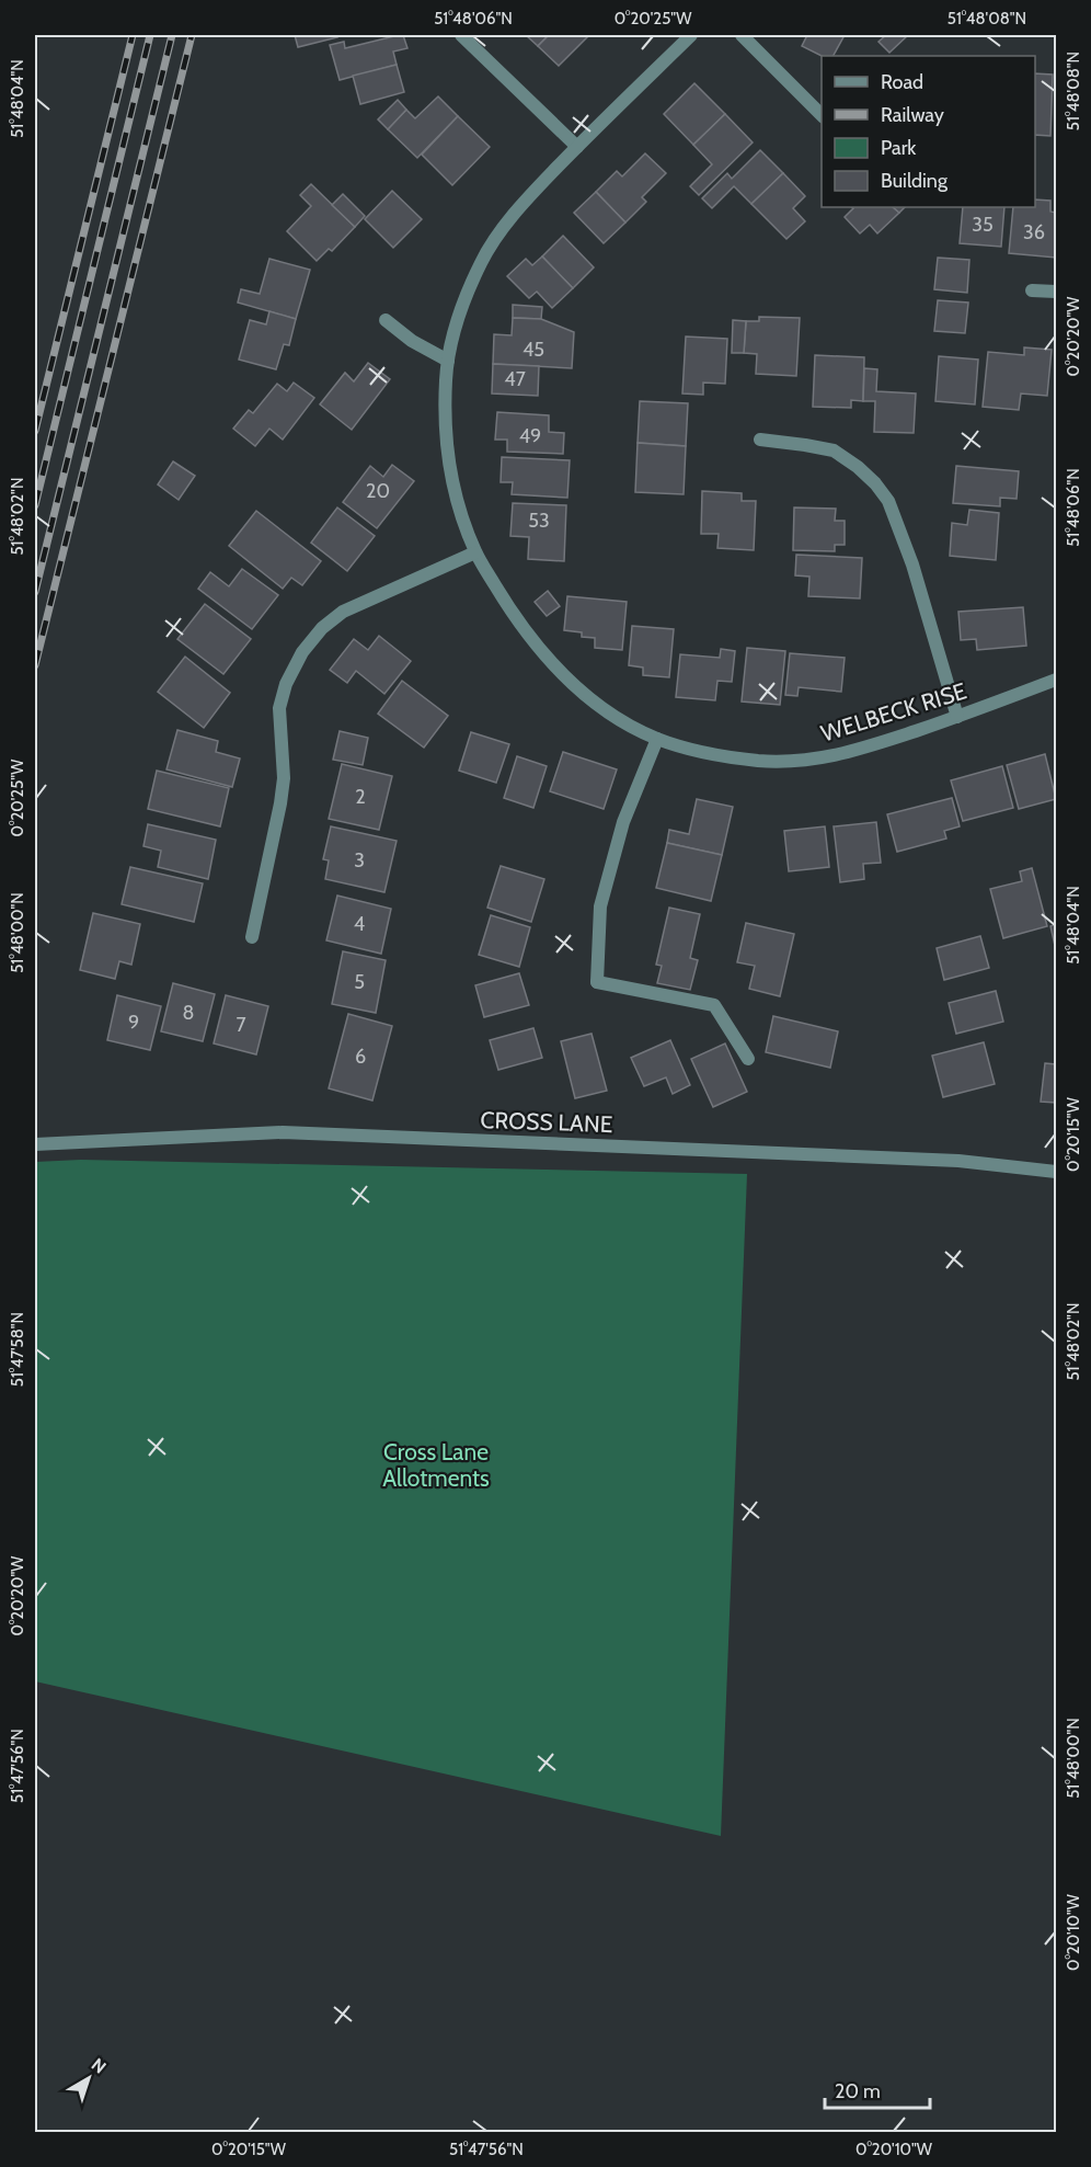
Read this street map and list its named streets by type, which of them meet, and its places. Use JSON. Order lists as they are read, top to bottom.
{
  "streets": {
    "street": ["WELBECK RISE", "CROSS LANE"]
  },
  "parks": ["Cross Lane Allotments"],
  "house_numbers": [
    "35",
    "36",
    "45",
    "47",
    "49",
    "20",
    "53",
    "2",
    "3",
    "4",
    "5",
    "8",
    "9",
    "7",
    "6"
  ],
  "legend": [
    "Road",
    "Railway",
    "Park",
    "Building"
  ],
  "scale_bar": "20 m",
  "north": "top right",
  "coordinates": [
    "51°48'06\"N",
    "0°20'25\"W",
    "51°48'08\"N",
    "51°48'04\"N",
    "0°20'20\"W",
    "51°48'02\"N",
    "51°48'00\"N",
    "0°20'15\"W",
    "51°47'58\"N",
    "51°47'56\"N",
    "0°20'10\"W"
  ]
}
